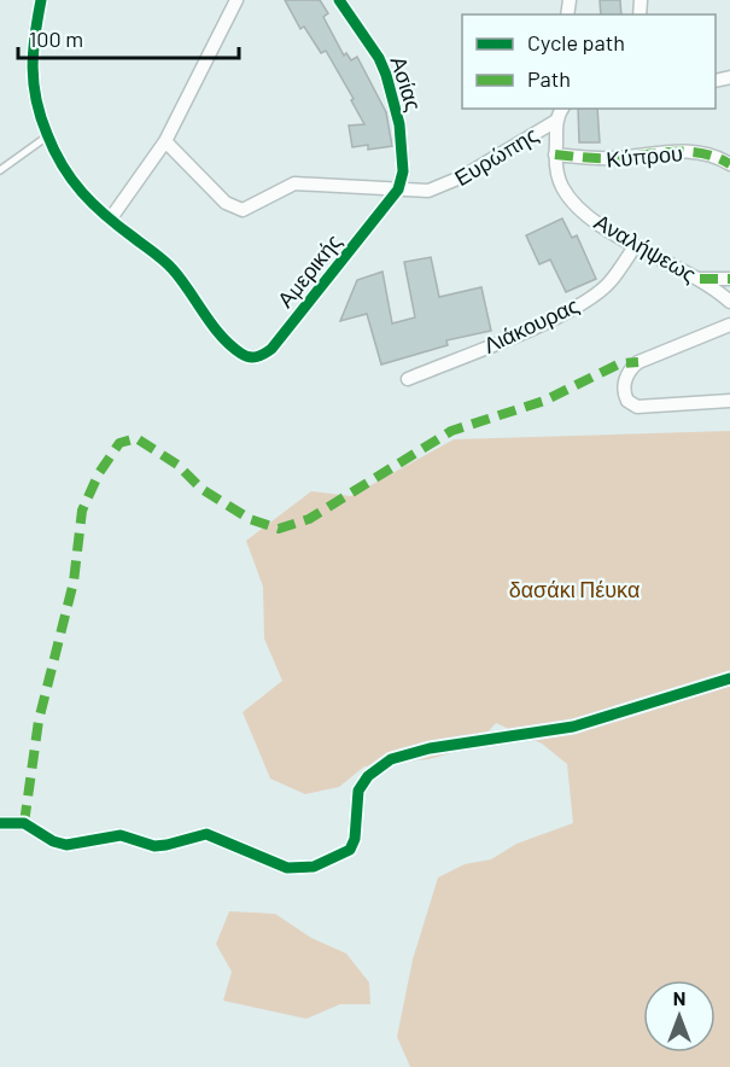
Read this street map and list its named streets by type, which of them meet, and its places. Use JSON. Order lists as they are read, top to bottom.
{
  "streets": {
    "street": [
      "Ασίας",
      "Ευρώπης",
      "Κύπρου",
      "Αναλήψεως",
      "Αμερικής",
      "Λιάκουρας"
    ]
  },
  "crossings": [
    ["Ασίας", "Ευρώπης"],
    ["Ασίας", "Αμερικής"],
    ["Ευρώπης", "Αναλήψεως"],
    ["Ευρώπης", "Αμερικής"],
    ["Κύπρου", "Αναλήψεως"],
    ["Αναλήψεως", "Λιάκουρας"]
  ],
  "parks": ["δασάκι Πέυκα"],
  "legend": ["Cycle path", "Path"],
  "scale_bar": "100 m",
  "north": "top"
}
